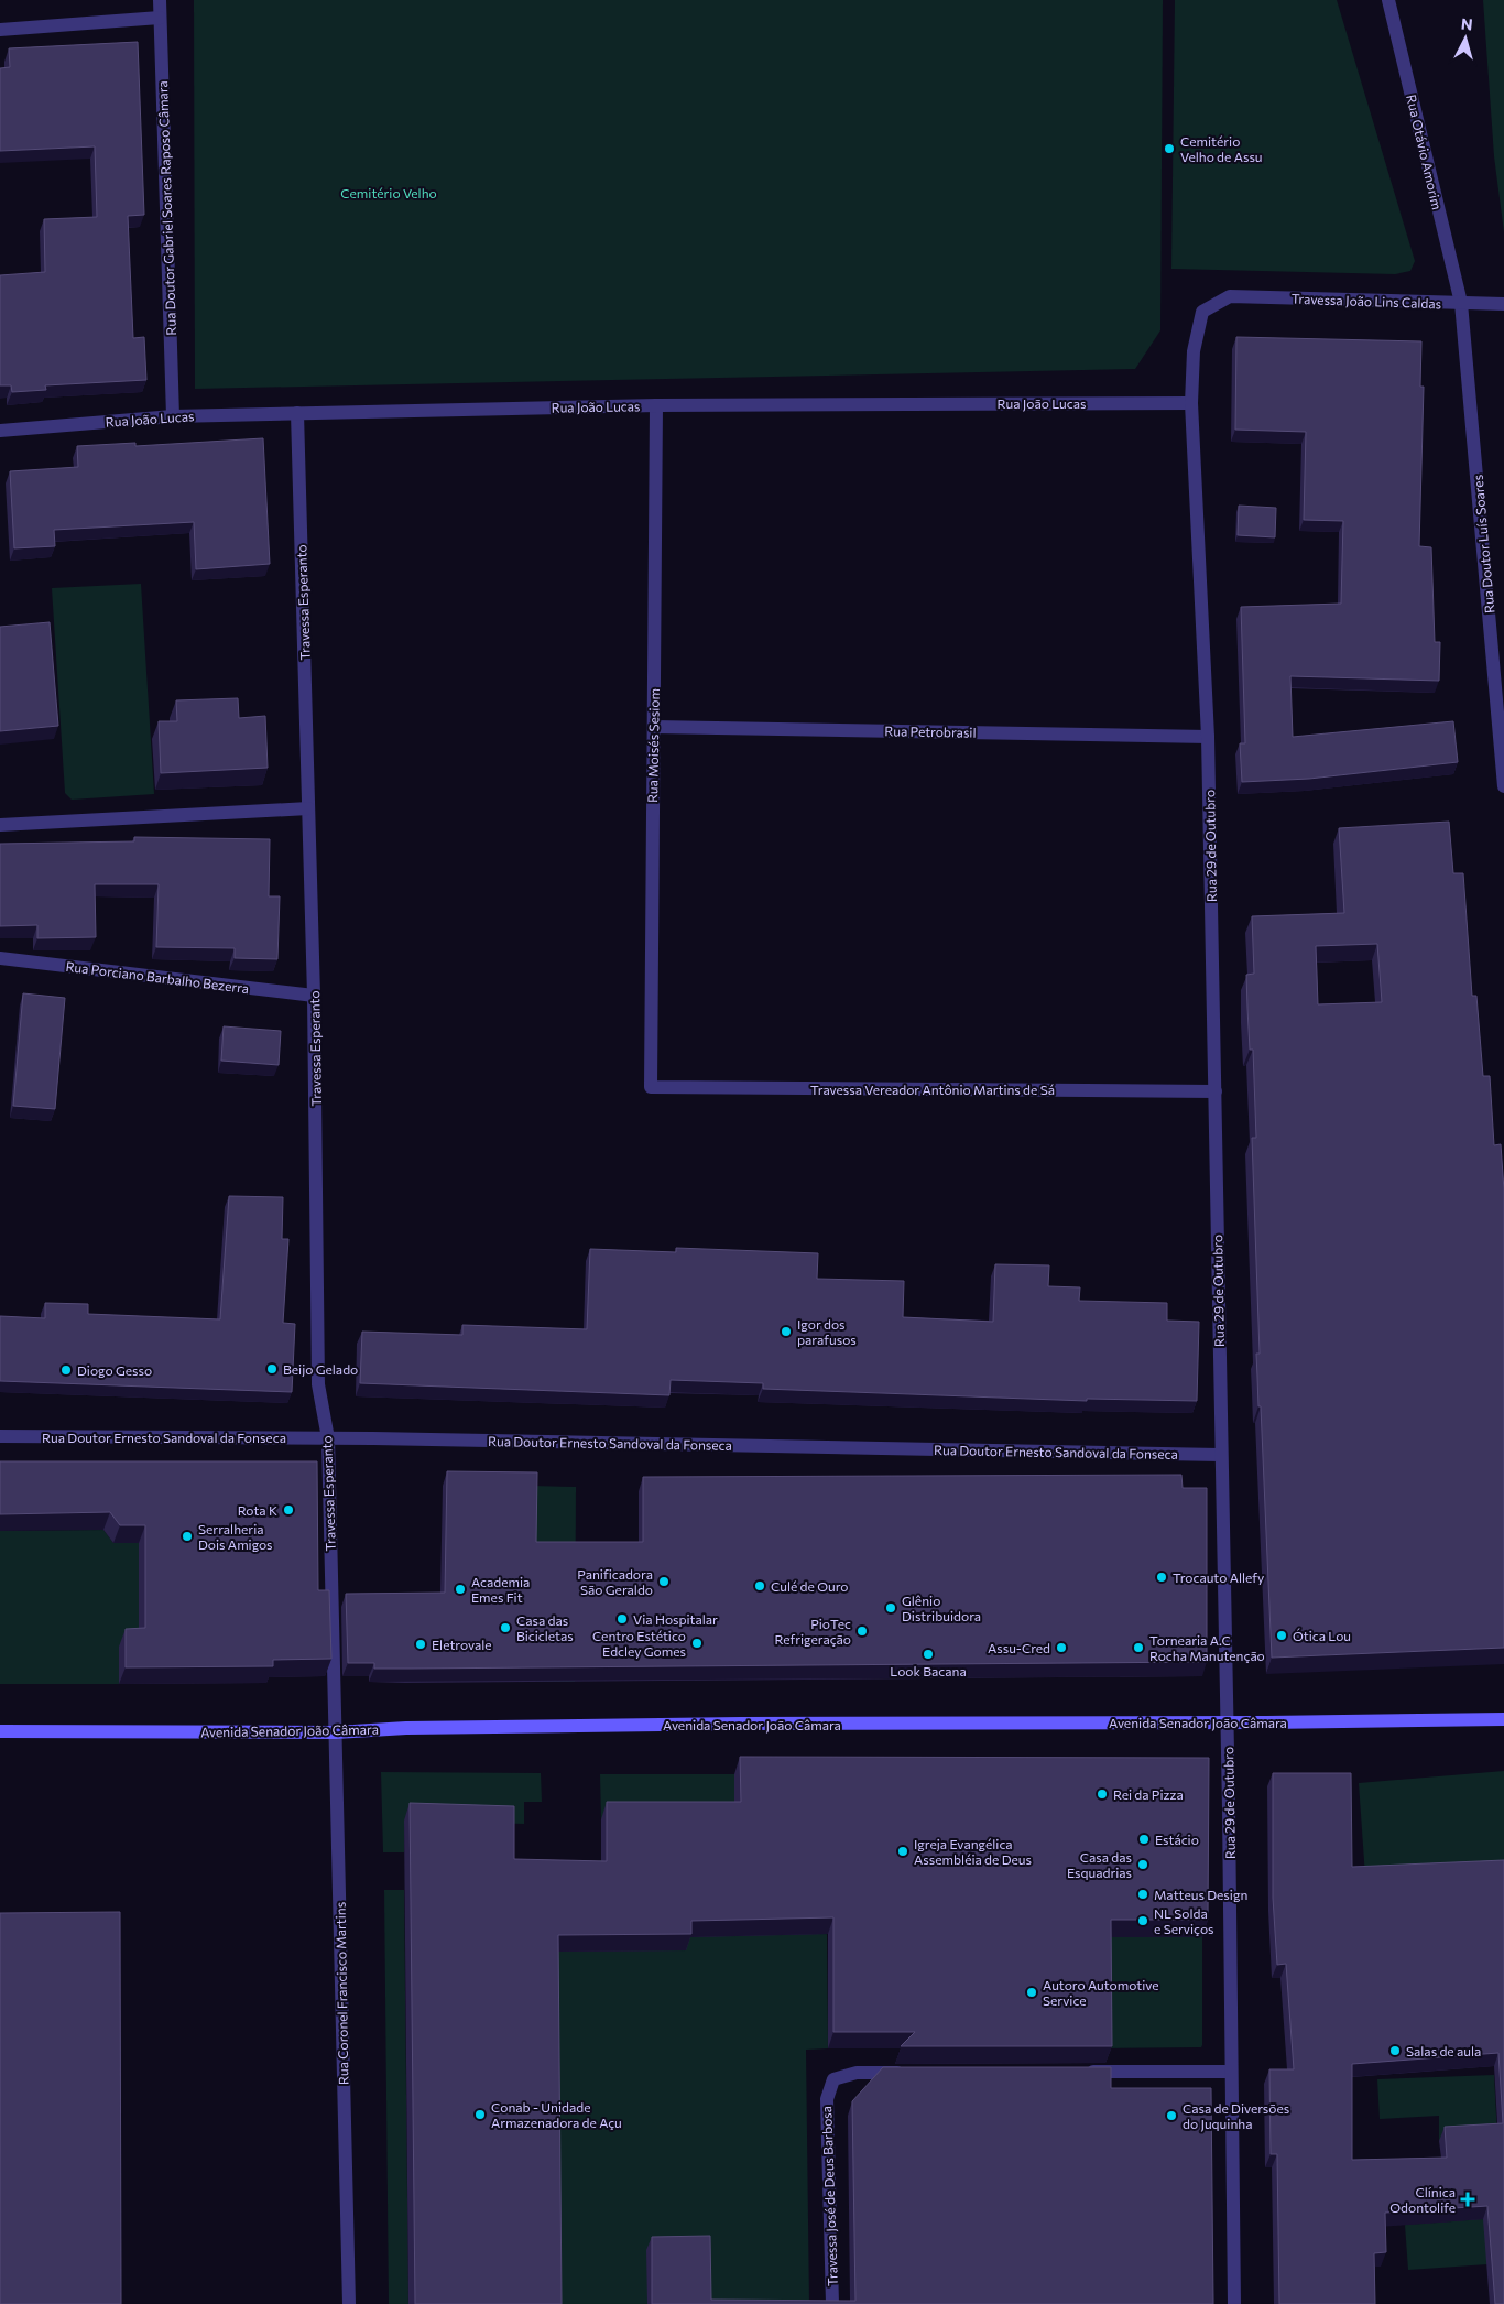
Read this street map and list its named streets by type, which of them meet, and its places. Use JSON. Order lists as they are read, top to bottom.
{
  "streets": {
    "main road": ["Avenida Senador João Câmara"],
    "street": [
      "Rua Otávio Amorim",
      "Rua Doutor Gabriel Soares Raposo Câmara",
      "Travessa João Lins Caldas",
      "Rua João Lucas",
      "Rua Doutor Luís Soares",
      "Travessa Esperanto",
      "Rua Petrobrasil",
      "Rua Moisés Sesiom",
      "Rua 29 de Outubro",
      "Rua Porciano Barbalho Bezerra",
      "Travessa Vereador Antônio Martins de Sá",
      "Rua Doutor Ernesto Sandoval da Fonseca",
      "Rua Coronel Francisco Martins",
      "Travessa José de Deus Barbosa"
    ]
  },
  "crossings": [
    ["Rua Otávio Amorim", "Travessa João Lins Caldas"],
    ["Rua Otávio Amorim", "Rua Doutor Luís Soares"],
    ["Rua Doutor Gabriel Soares Raposo Câmara", "Rua João Lucas"],
    ["Travessa João Lins Caldas", "Rua Doutor Luís Soares"],
    ["Travessa João Lins Caldas", "Rua 29 de Outubro"],
    ["Rua João Lucas", "Travessa Esperanto"],
    ["Rua João Lucas", "Rua Moisés Sesiom"],
    ["Rua João Lucas", "Rua 29 de Outubro"],
    ["Travessa Esperanto", "Rua Porciano Barbalho Bezerra"],
    ["Travessa Esperanto", "Rua Doutor Ernesto Sandoval da Fonseca"],
    ["Travessa Esperanto", "Rua Coronel Francisco Martins"],
    ["Rua Petrobrasil", "Rua Moisés Sesiom"],
    ["Rua Petrobrasil", "Rua 29 de Outubro"],
    ["Rua Moisés Sesiom", "Travessa Vereador Antônio Martins de Sá"],
    ["Rua 29 de Outubro", "Travessa Vereador Antônio Martins de Sá"],
    ["Rua 29 de Outubro", "Rua Doutor Ernesto Sandoval da Fonseca"],
    ["Rua 29 de Outubro", "Avenida Senador João Câmara"],
    ["Avenida Senador João Câmara", "Rua Coronel Francisco Martins"]
  ],
  "parks": ["Cemitério Velho"],
  "places": {
    "other": [
      "Cemitério Velho de Assu",
      "Igor dos parafusos",
      "Beijo Gelado",
      "Diogo Gesso",
      "Rota K",
      "Serralheria Dois Amigos",
      "Trocauto Allefy",
      "Panificadora São Geraldo",
      "Culé de Ouro",
      "Academia Emes Fit",
      "Glênio Distribuidora",
      "Via Hospitalar",
      "Casa das Bicicletas",
      "PioTec Refrigeração",
      "Ótica Lou",
      "Centro Estético Edcley Gomes",
      "Eletrovale",
      "Assu-Cred",
      "Tornearia A.C Rocha Manutenção",
      "Look Bacana",
      "Rei da Pizza",
      "Estácio",
      "Igreja Evangélica Assembléia de Deus",
      "Casa das Esquadrias",
      "Matteus Design",
      "NL Solda e Serviços",
      "Autoro Automotive Service",
      "Salas de aula",
      "Conab - Unidade Armazenadora de Açu",
      "Casa de Diversões do Juquinha"
    ],
    "health": ["Clínica Odontolife"]
  },
  "north": "top"
}
